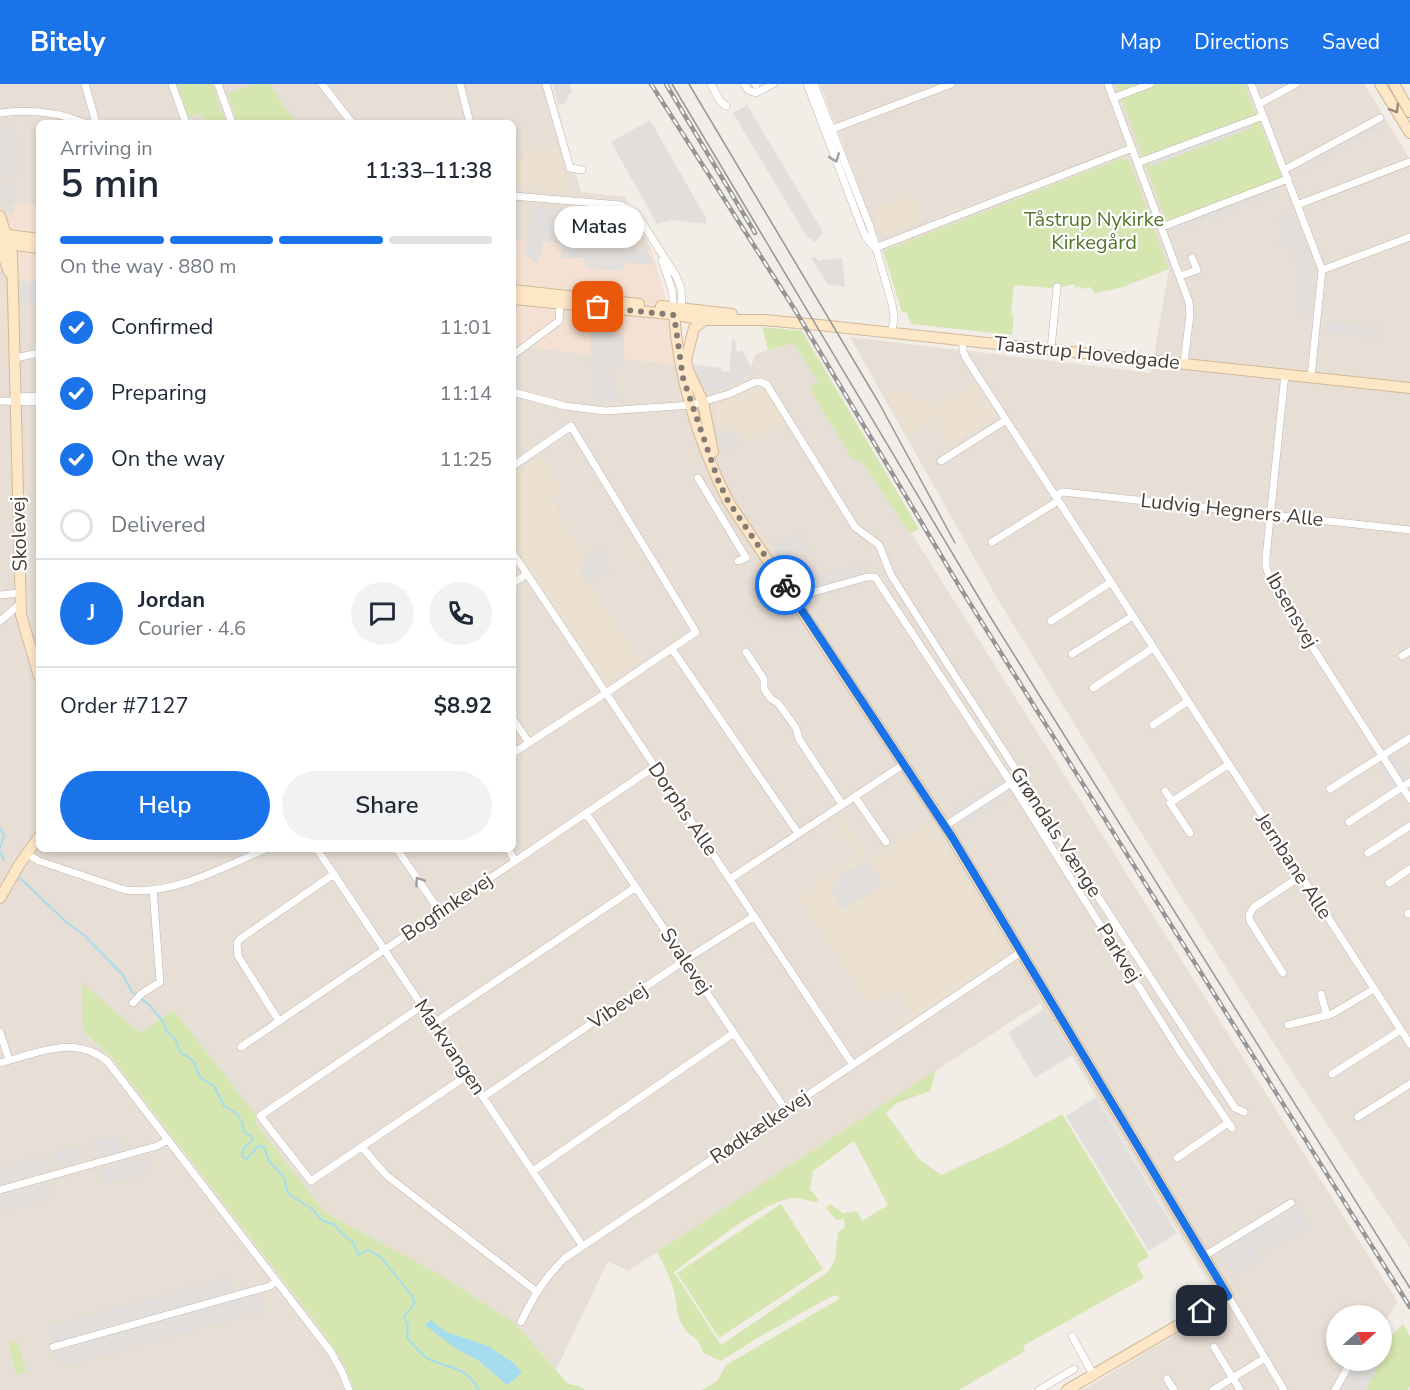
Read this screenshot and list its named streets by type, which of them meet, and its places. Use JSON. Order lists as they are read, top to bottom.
{
  "streets": {
    "street": [
      "Taastrup Hovedgade",
      "Ludvig Hegners Alle",
      "Skolevej",
      "Ibsensvej",
      "Dorphs Alle",
      "Grøndals Vænge",
      "Jernbane Alle",
      "Bogfinkevej",
      "Parkvej",
      "Svalevej",
      "Vibevej",
      "Markvangen",
      "Rødkælkevej"
    ]
  },
  "crossings": [
    ["Taastrup Hovedgade", "Ibsensvej"],
    ["Taastrup Hovedgade", "Jernbane Alle"],
    ["Ludvig Hegners Alle", "Ibsensvej"],
    ["Ludvig Hegners Alle", "Jernbane Alle"],
    ["Dorphs Alle", "Bogfinkevej"],
    ["Dorphs Alle", "Vibevej"],
    ["Dorphs Alle", "Rødkælkevej"],
    ["Bogfinkevej", "Svalevej"],
    ["Bogfinkevej", "Markvangen"],
    ["Svalevej", "Vibevej"],
    ["Svalevej", "Rødkælkevej"],
    ["Vibevej", "Markvangen"],
    ["Markvangen", "Rødkælkevej"]
  ],
  "parks": ["Tåstrup Nykirke Kirkegård"],
  "places": ["Matas"],
  "north": "right",
  "page": {
    "header": "Bitely",
    "nav": ["Map", "Directions", "Saved"],
    "heading": ["5 min", "Arriving in", "11:33–11:38"],
    "panel": [
      "Jordan",
      "Courier · 4.6",
      "Order #7127",
      "$8.92"
    ],
    "bubble": "Matas",
    "bar": "On the way · 880 m",
    "list": [
      ["Confirmed", "11:01"],
      ["Preparing", "11:14"],
      ["On the way", "11:25"],
      "Delivered"
    ],
    "round": "J",
    "buttons": ["Help", "Share"]
  }
}
